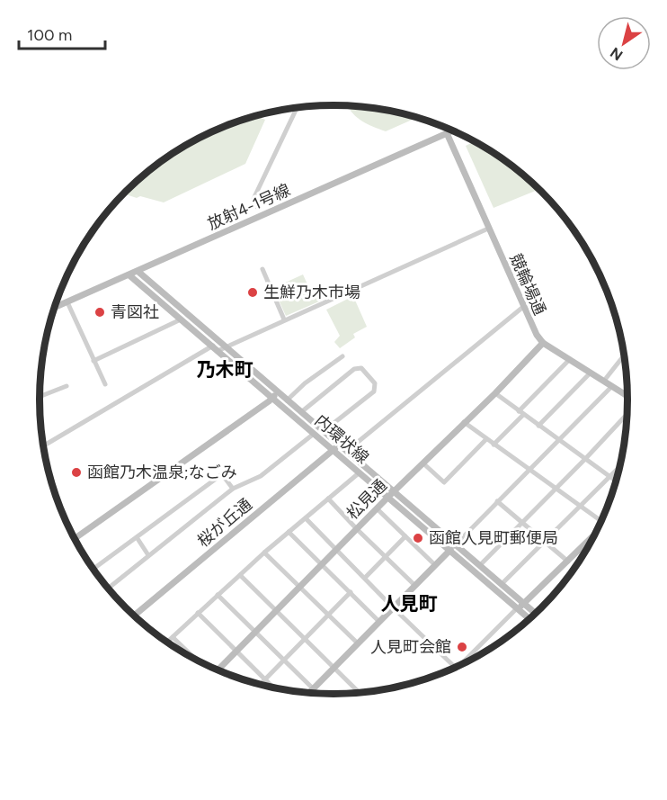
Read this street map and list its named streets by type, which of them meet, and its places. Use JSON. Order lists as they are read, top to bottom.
{
  "streets": {
    "street": [
      "放射4-1号線",
      "競輪場通",
      "内環状線",
      "松見通",
      "桜が丘通"
    ]
  },
  "crossings": [
    ["放射4-1号線", "競輪場通"],
    ["放射4-1号線", "内環状線"],
    ["競輪場通", "松見通"],
    ["内環状線", "松見通"],
    ["内環状線", "桜が丘通"]
  ],
  "districts": ["乃木町", "人見町"],
  "places": [
    "生鮮乃木市場",
    "青図社",
    "函館乃木温泉;なごみ",
    "函館人見町郵便局",
    "人見町会館"
  ],
  "scale_bar": "100 m",
  "north": "bottom left"
}
